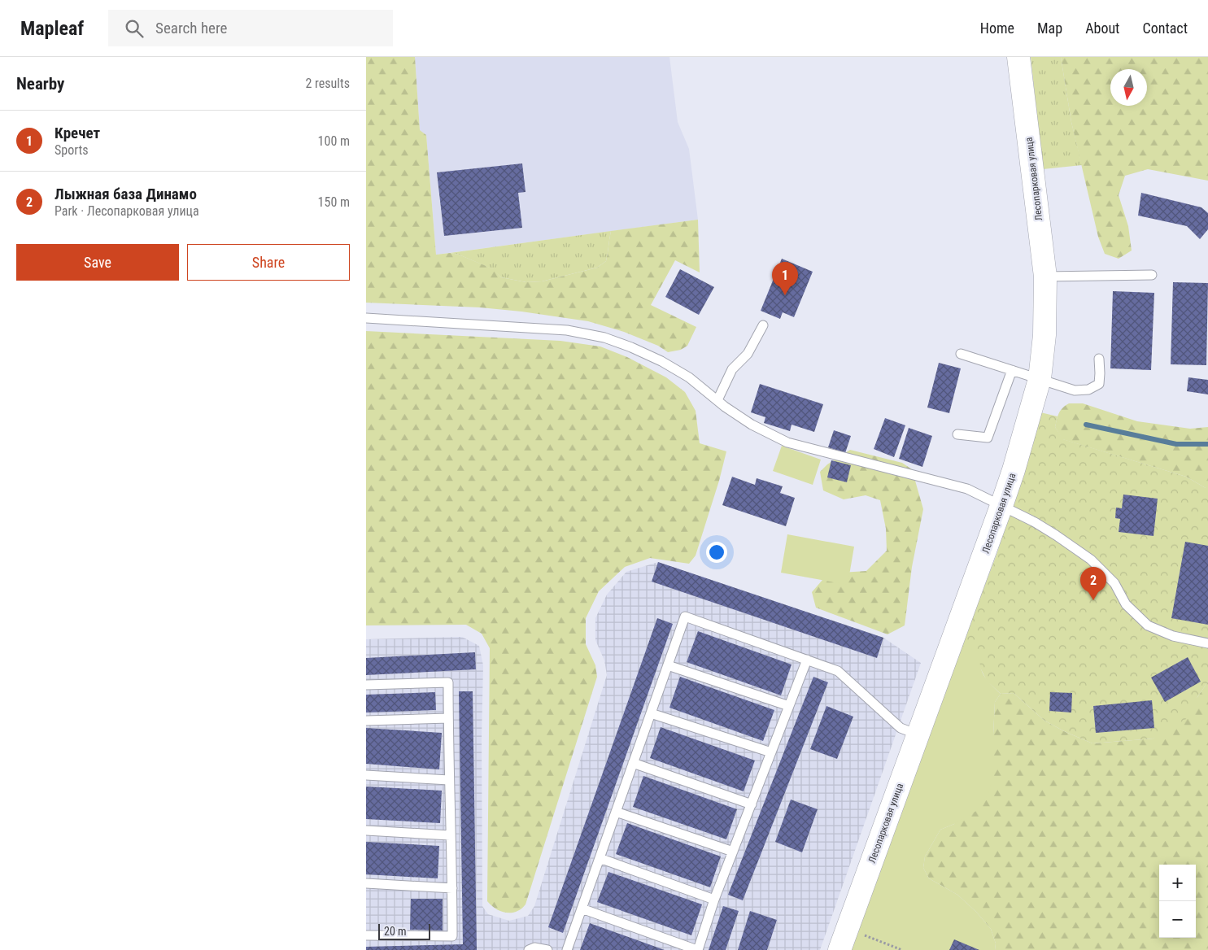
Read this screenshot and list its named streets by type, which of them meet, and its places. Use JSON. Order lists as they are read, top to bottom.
{
  "streets": {
    "street": ["Лесопарковая улица"]
  },
  "scale_bar": "20 m",
  "north": "bottom",
  "page": {
    "header": "Mapleaf",
    "search": "Search here",
    "nav": [
      "Home",
      "Map",
      "About",
      "Contact"
    ],
    "heading": ["Nearby", "2 results"],
    "list": [
      {
        "mark": "1",
        "name": "Кречет",
        "note": "Sports",
        "value": "100 m"
      },
      {
        "mark": "2",
        "name": "Лыжная база Динамо",
        "note": "Park · Лесопарковая улица",
        "value": "150 m"
      }
    ],
    "buttons": ["Save", "Share"],
    "pins": ["1", "2"],
    "map_buttons": ["+", "−"],
    "scale": "20 m"
  }
}
